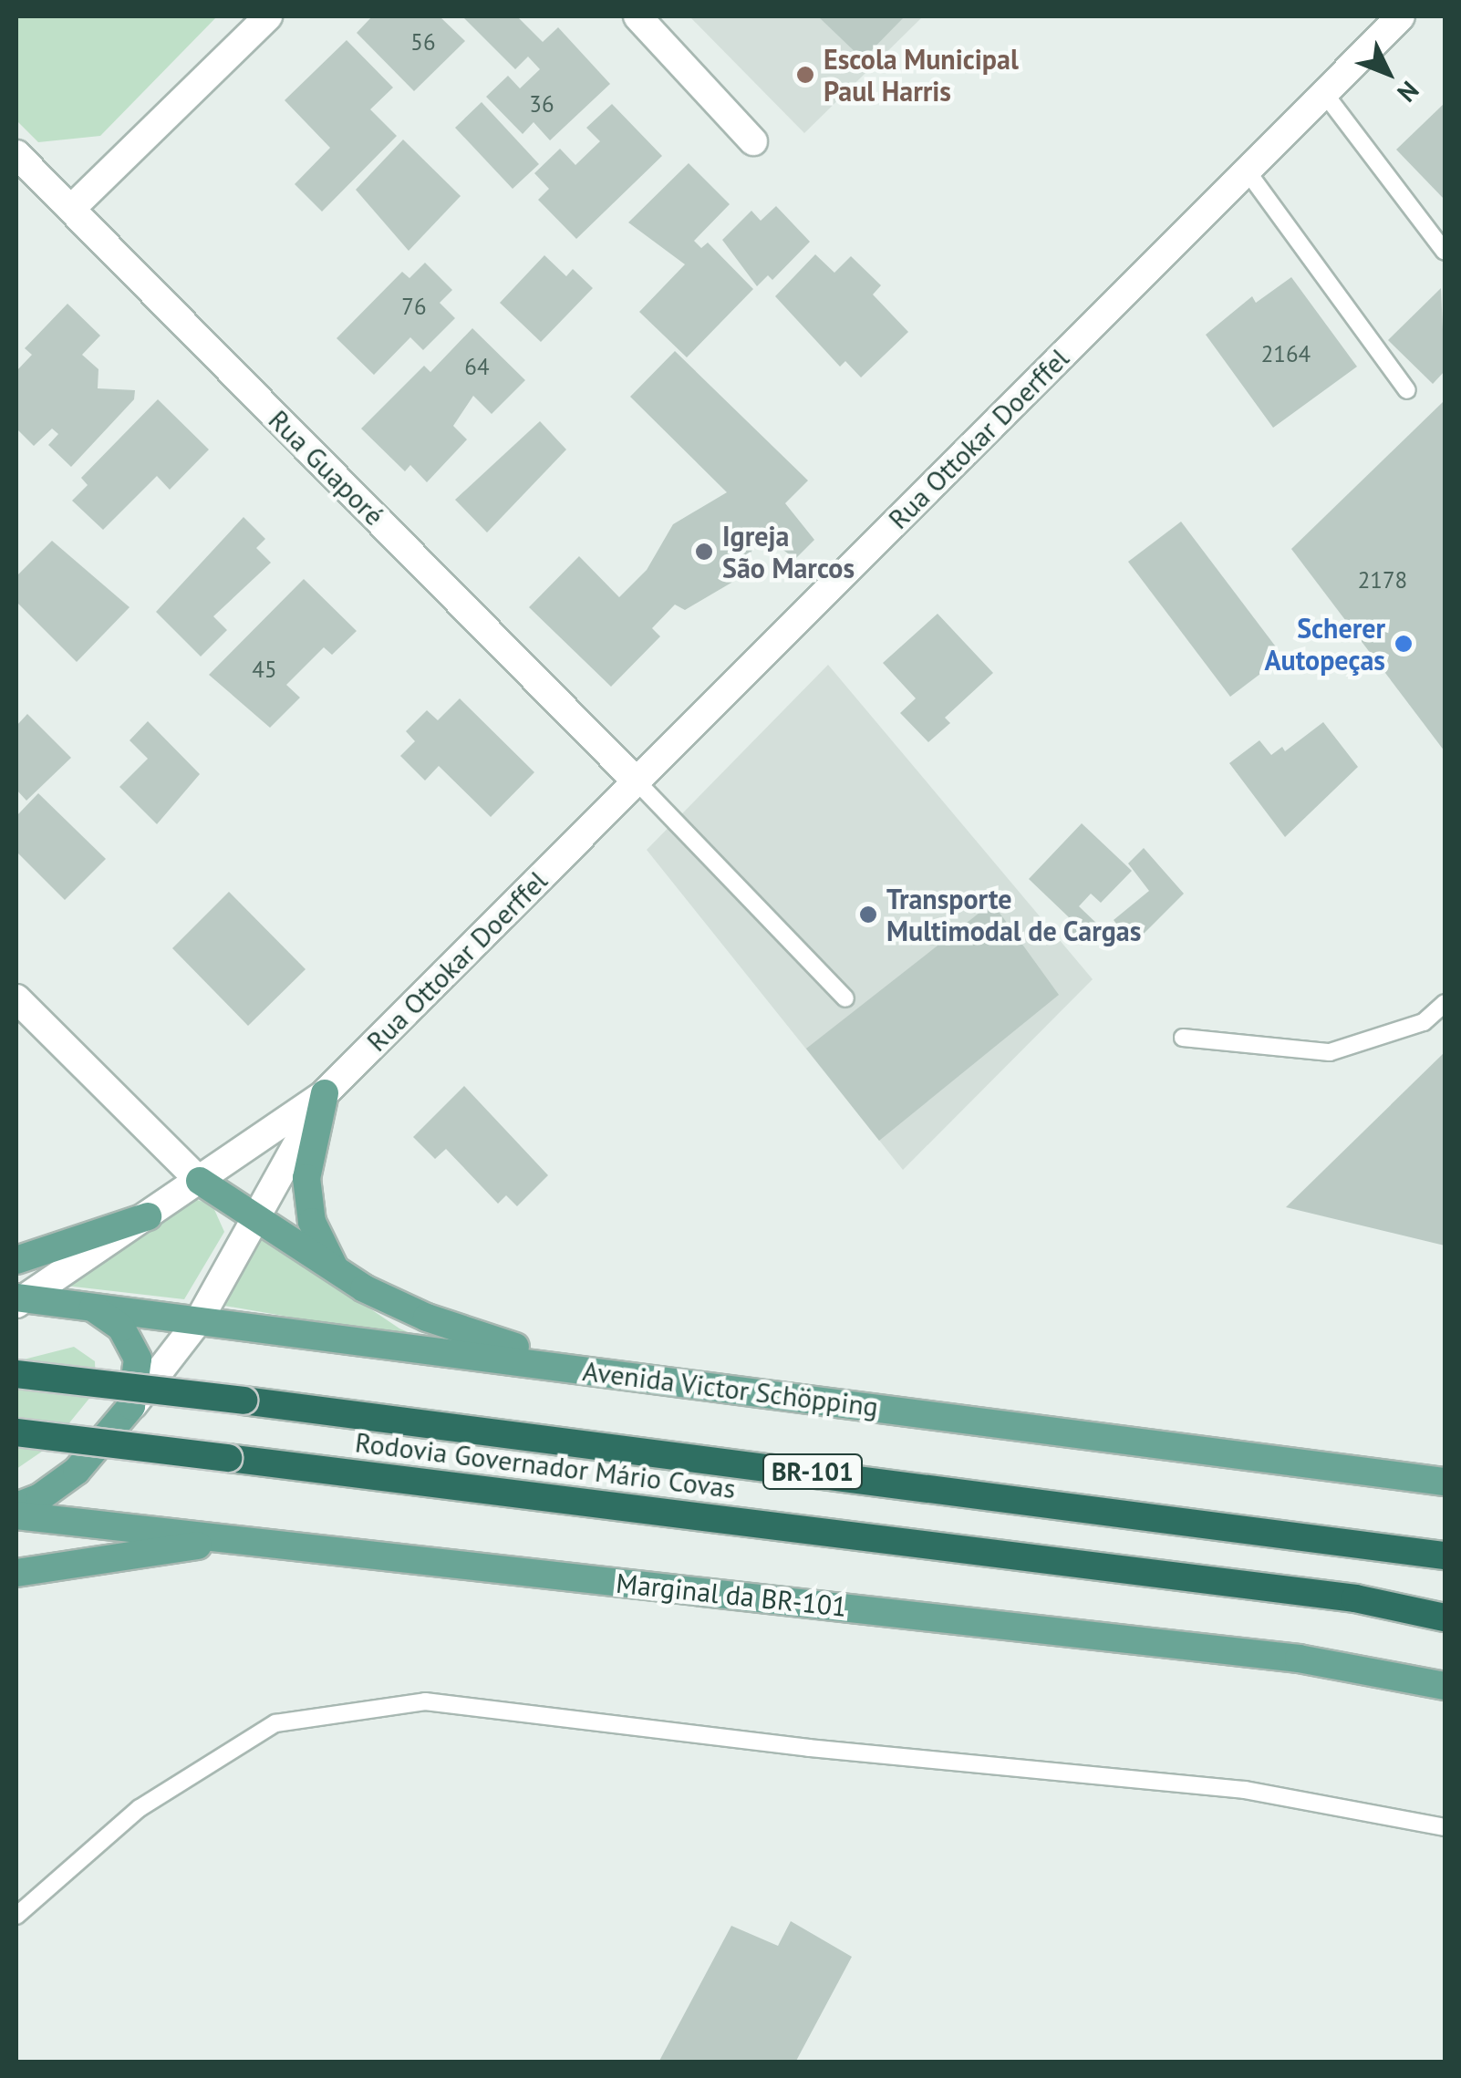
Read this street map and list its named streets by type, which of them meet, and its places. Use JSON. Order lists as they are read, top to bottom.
{
  "streets": {
    "highway": ["Rodovia Governador Mário Covas", "BR-101"],
    "main road": [
      "Rua Ottokar Doerffel",
      "Rua Guaporé",
      "Avenida Victor Schöpping",
      "Marginal da BR-101"
    ]
  },
  "crossings": [
    ["Rua Ottokar Doerffel", "Rua Guaporé"],
    ["Rua Ottokar Doerffel", "Avenida Victor Schöpping"]
  ],
  "places": [
    "Escola Municipal Paul Harris",
    "Igreja São Marcos",
    "Scherer Autopeças",
    "Transporte Multimodal de Cargas"
  ],
  "house_numbers": [
    "56",
    "36",
    "76",
    "2164",
    "64",
    "2178",
    "45"
  ],
  "north": "bottom right"
}
